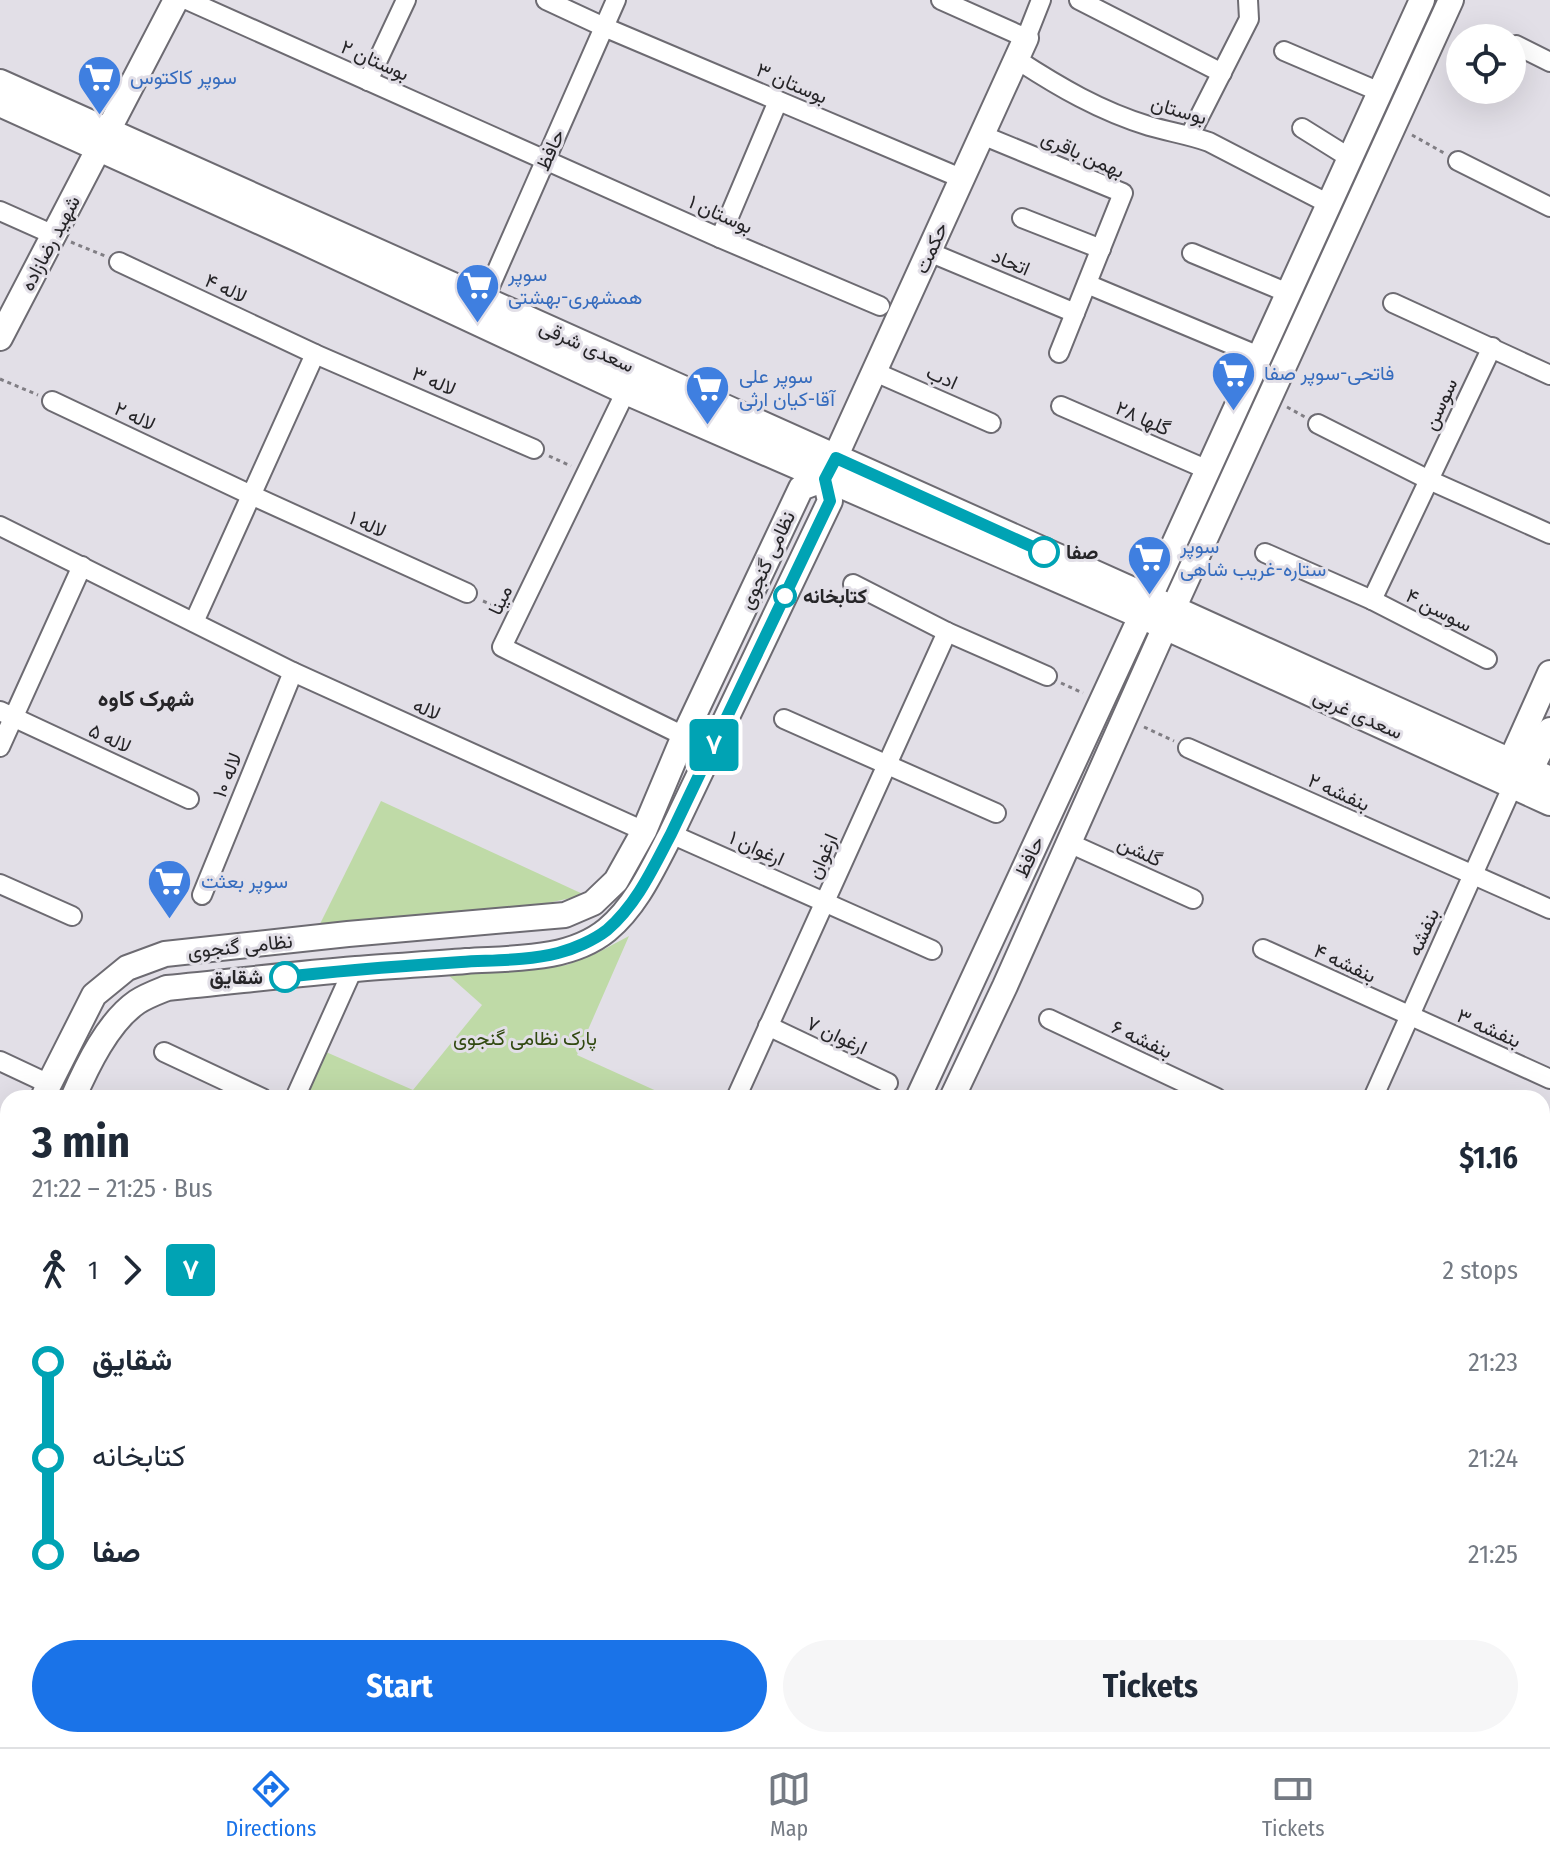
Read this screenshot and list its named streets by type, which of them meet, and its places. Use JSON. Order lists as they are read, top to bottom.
{
  "streets": {
    "main road": ["سعدی شرقی", "سعدی غربی"],
    "street": [
      "بوستان ۲",
      "بوستان ۳",
      "بوستان",
      "حافظ",
      "بهمن باقری",
      "بوستان ۱",
      "شهید رضازاده",
      "حکمت",
      "اتحاد",
      "لاله ۴",
      "ادب",
      "لاله ۳",
      "سوسن",
      "لاله ۲",
      "گلها ۲۸",
      "لاله ۱",
      "نظامی گنجوی",
      "مینا",
      "سوسن ۴",
      "لاله",
      "لاله ۵",
      "لاله ۱۰",
      "بنفشه ۲",
      "ارغوان ۱",
      "گلشن",
      "ارغوان",
      "بنفشه",
      "بنفشه ۴",
      "بنفشه ۳",
      "ارغوان ۷",
      "بنفشه ۶"
    ]
  },
  "crossings": [
    ["بوستان ۲", "حافظ"],
    ["بوستان ۲", "بوستان ۱"],
    ["بوستان ۳", "حافظ"],
    ["بوستان ۳", "حکمت"],
    ["بوستان", "حکمت"],
    ["حافظ", "بوستان ۱"],
    ["حافظ", "سعدی شرقی"],
    ["حافظ", "سعدی غربی"],
    ["حافظ", "گلشن"],
    ["بهمن باقری", "حکمت"],
    ["بهمن باقری", "اتحاد"],
    ["شهید رضازاده", "سعدی شرقی"],
    ["حکمت", "اتحاد"],
    ["حکمت", "سعدی شرقی"],
    ["حکمت", "ادب"],
    ["حکمت", "نظامی گنجوی"],
    ["لاله ۴", "لاله ۳"],
    ["سعدی شرقی", "نظامی گنجوی"],
    ["سعدی شرقی", "مینا"],
    ["سعدی شرقی", "سعدی غربی"],
    ["سوسن", "سوسن ۴"],
    ["لاله ۲", "لاله ۱"],
    ["نظامی گنجوی", "مینا"],
    ["نظامی گنجوی", "لاله"],
    ["نظامی گنجوی", "ارغوان ۱"],
    ["لاله", "لاله ۱۰"],
    ["سعدی غربی", "بنفشه"],
    ["بنفشه ۲", "بنفشه"],
    ["ارغوان ۱", "ارغوان"],
    ["ارغوان", "ارغوان ۷"],
    ["بنفشه", "بنفشه ۴"],
    ["بنفشه", "بنفشه ۳"],
    ["بنفشه ۴", "بنفشه ۳"]
  ],
  "districts": ["شهرک کاوه"],
  "parks": ["پارک نظامی گنجوی"],
  "places": {
    "supermarket": [
      "سوپر کاکتوس",
      "سوپر همشهری-بهشتی",
      "فاتحی-سوپر صفا",
      "سوپر علی آقا-کیان ارثی",
      "سوپر ستاره-غریب شاهی",
      "سوپر بعثت"
    ],
    "other": ["صفا", "کتابخانه", "شقایق"]
  },
  "lines": ["bus line ۷"],
  "page": {
    "on_map": "۷",
    "heading": ["3 min", "21:22 – 21:25 · Bus", "$1.16"],
    "legs": ["1", "۷", "2 stops"],
    "list": [
      {
        "name": "شقایق",
        "value": "21:23"
      },
      {
        "name": "کتابخانه",
        "value": "21:24"
      },
      {
        "name": "صفا",
        "value": "21:25"
      }
    ],
    "buttons": ["Start", "Tickets"],
    "tabs": ["Directions", "Map", "Tickets"]
  }
}
